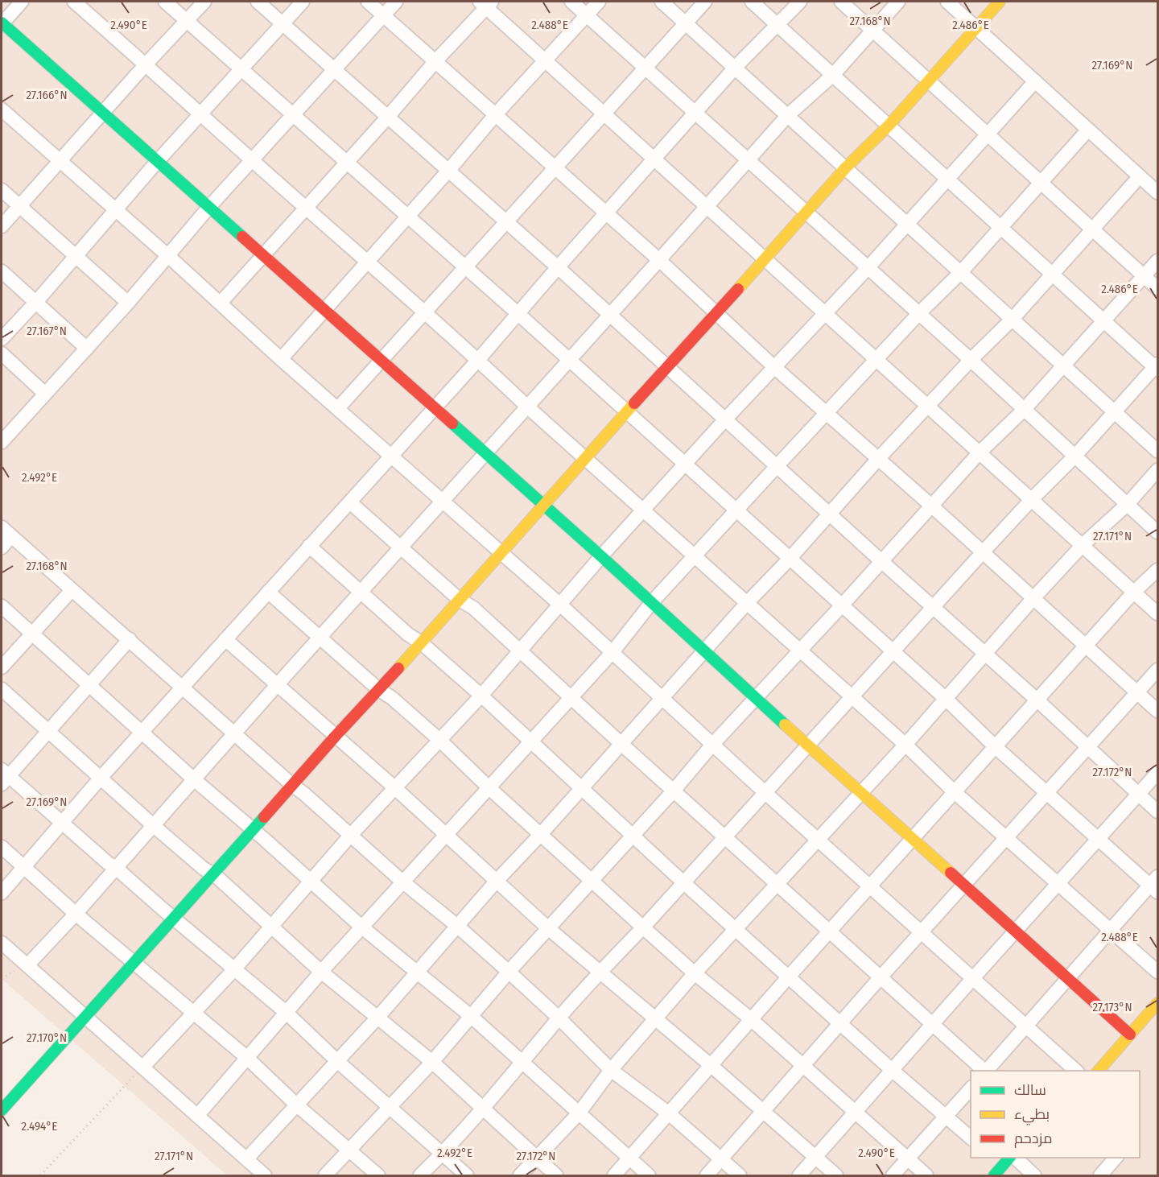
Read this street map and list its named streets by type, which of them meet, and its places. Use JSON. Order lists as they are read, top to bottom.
{
  "legend": ["سالك", "بطيء", "مزدحم"],
  "coordinates": [
    "27.168°N",
    "2.490°E",
    "2.488°E",
    "2.486°E",
    "27.169°N",
    "27.166°N",
    "27.167°N",
    "2.492°E",
    "27.171°N",
    "27.172°N",
    "27.173°N",
    "27.170°N",
    "2.494°E"
  ]
}
